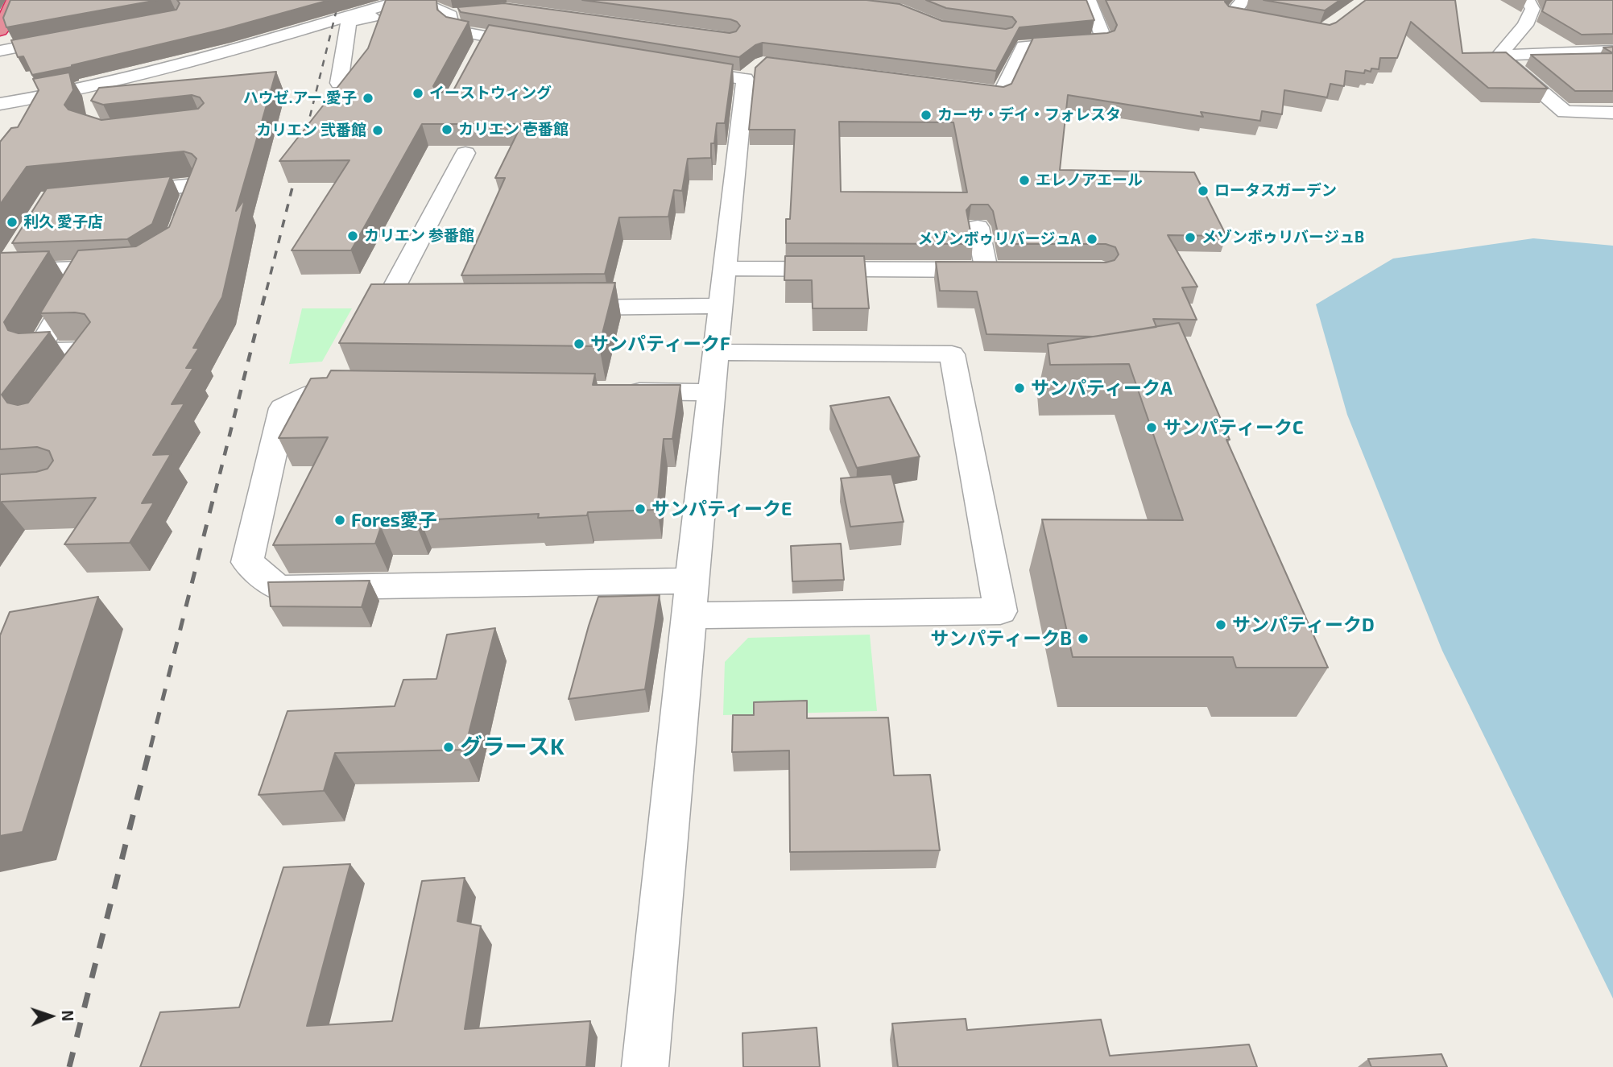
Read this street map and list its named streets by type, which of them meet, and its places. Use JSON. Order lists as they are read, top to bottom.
{
  "places": [
    "イーストウィング",
    "ハウゼ.アー.愛子",
    "カーサ・デイ・フォレスタ",
    "カリエン 壱番館",
    "カリエン 弐番館",
    "エレノアエール",
    "ロータスガーデン",
    "利久 愛子店",
    "カリエン 参番館",
    "メゾンボゥリバージュB",
    "メゾンボゥリバージュA",
    "サンパティークF",
    "サンパティークA",
    "サンパティークC",
    "サンパティークE",
    "Fores愛子",
    "サンパティークD",
    "サンパティークB",
    "グラースK"
  ],
  "north": "right"
}
